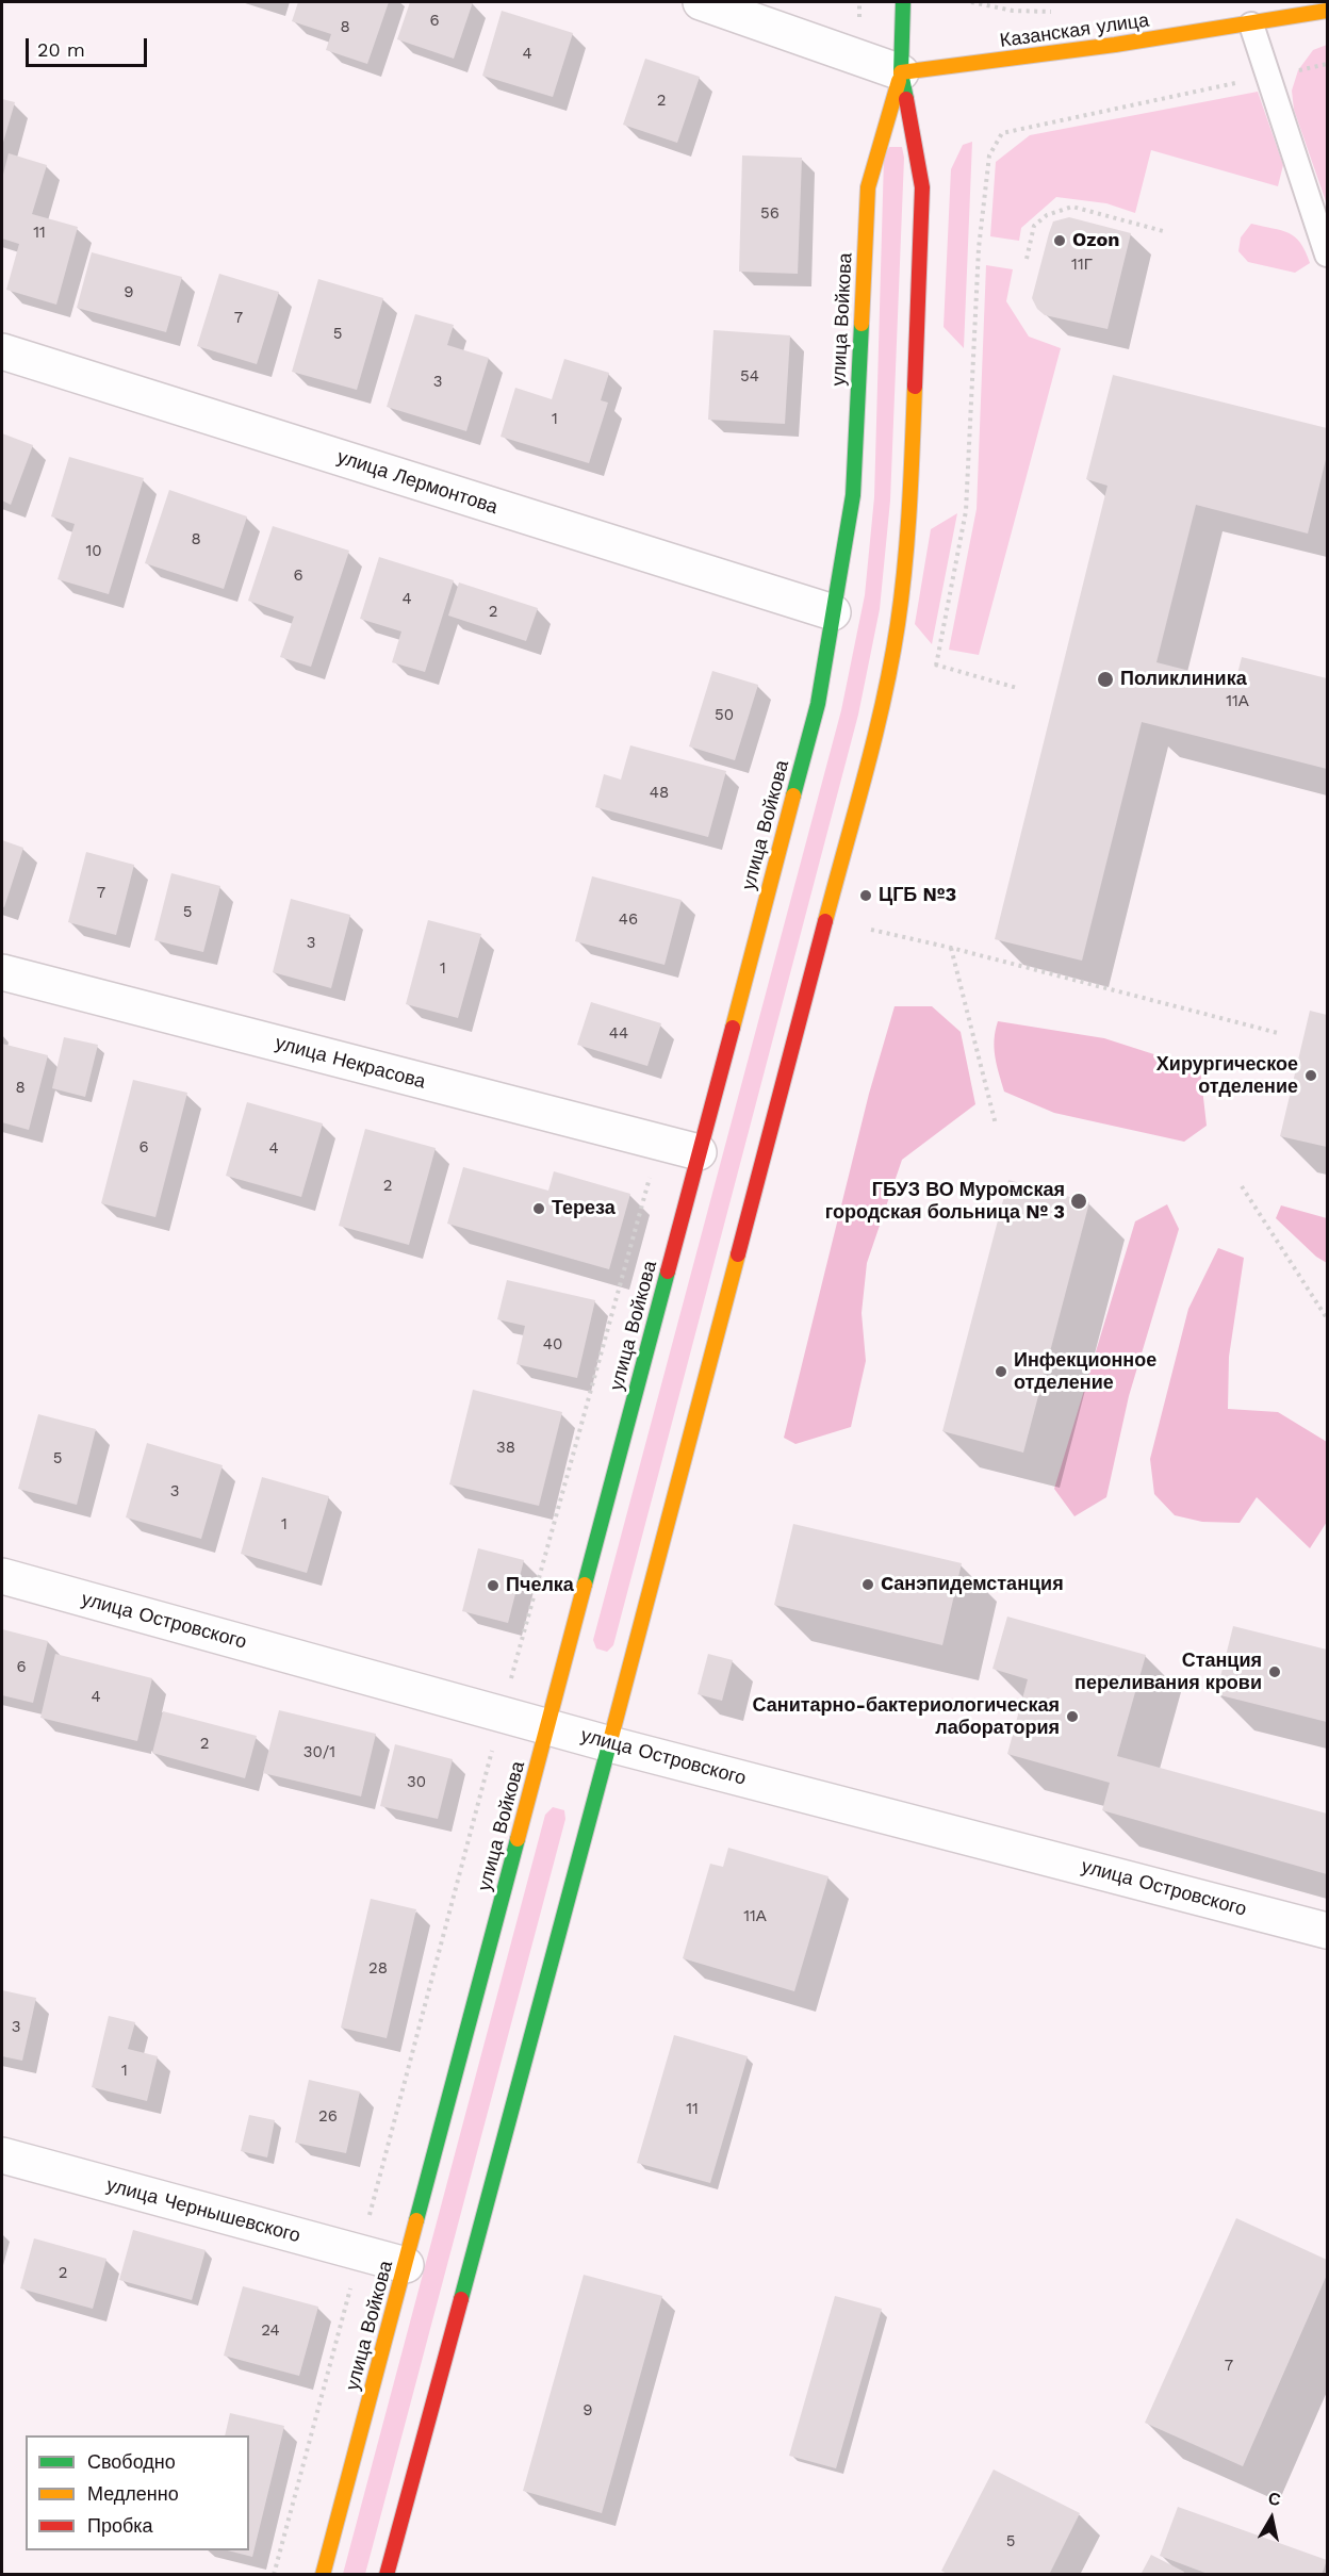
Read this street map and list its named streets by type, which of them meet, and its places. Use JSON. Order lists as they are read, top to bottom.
{
  "streets": {
    "main road": ["Казанская улица", "улица Войкова"],
    "street": [
      "улица Лермонтова",
      "улица Некрасова",
      "улица Островского",
      "улица Чернышевского"
    ]
  },
  "crossings": [
    ["Казанская улица", "улица Войкова"],
    ["улица Войкова", "улица Лермонтова"],
    ["улица Войкова", "улица Некрасова"],
    ["улица Войкова", "улица Островского"],
    ["улица Войкова", "улица Чернышевского"]
  ],
  "places": [
    "Ozon",
    "Поликлиника",
    "ЦГБ №3",
    "Хирургическое отделение",
    "ГБУЗ ВО Муромская городская больница № 3",
    "Тереза",
    "Инфекционное отделение",
    "Cанэпидемстанция",
    "Пчелка",
    "Станция переливания крови",
    "Санитарно-бактериологическая лаборатория"
  ],
  "house_numbers": [
    "6",
    "8",
    "4",
    "2",
    "56",
    "11",
    "11Г",
    "9",
    "7",
    "5",
    "54",
    "3",
    "1",
    "8",
    "10",
    "6",
    "4",
    "2",
    "11А",
    "50",
    "48",
    "7",
    "5",
    "46",
    "3",
    "1",
    "44",
    "8",
    "6",
    "4",
    "2",
    "40",
    "38",
    "5",
    "3",
    "1",
    "6",
    "4",
    "2",
    "30/1",
    "30",
    "11А",
    "28",
    "3",
    "1",
    "11",
    "26",
    "2",
    "24",
    "7",
    "9",
    "5"
  ],
  "legend": ["Свободно", "Медленно", "Пробка"],
  "scale_bar": "20 m",
  "north": "top"
}
